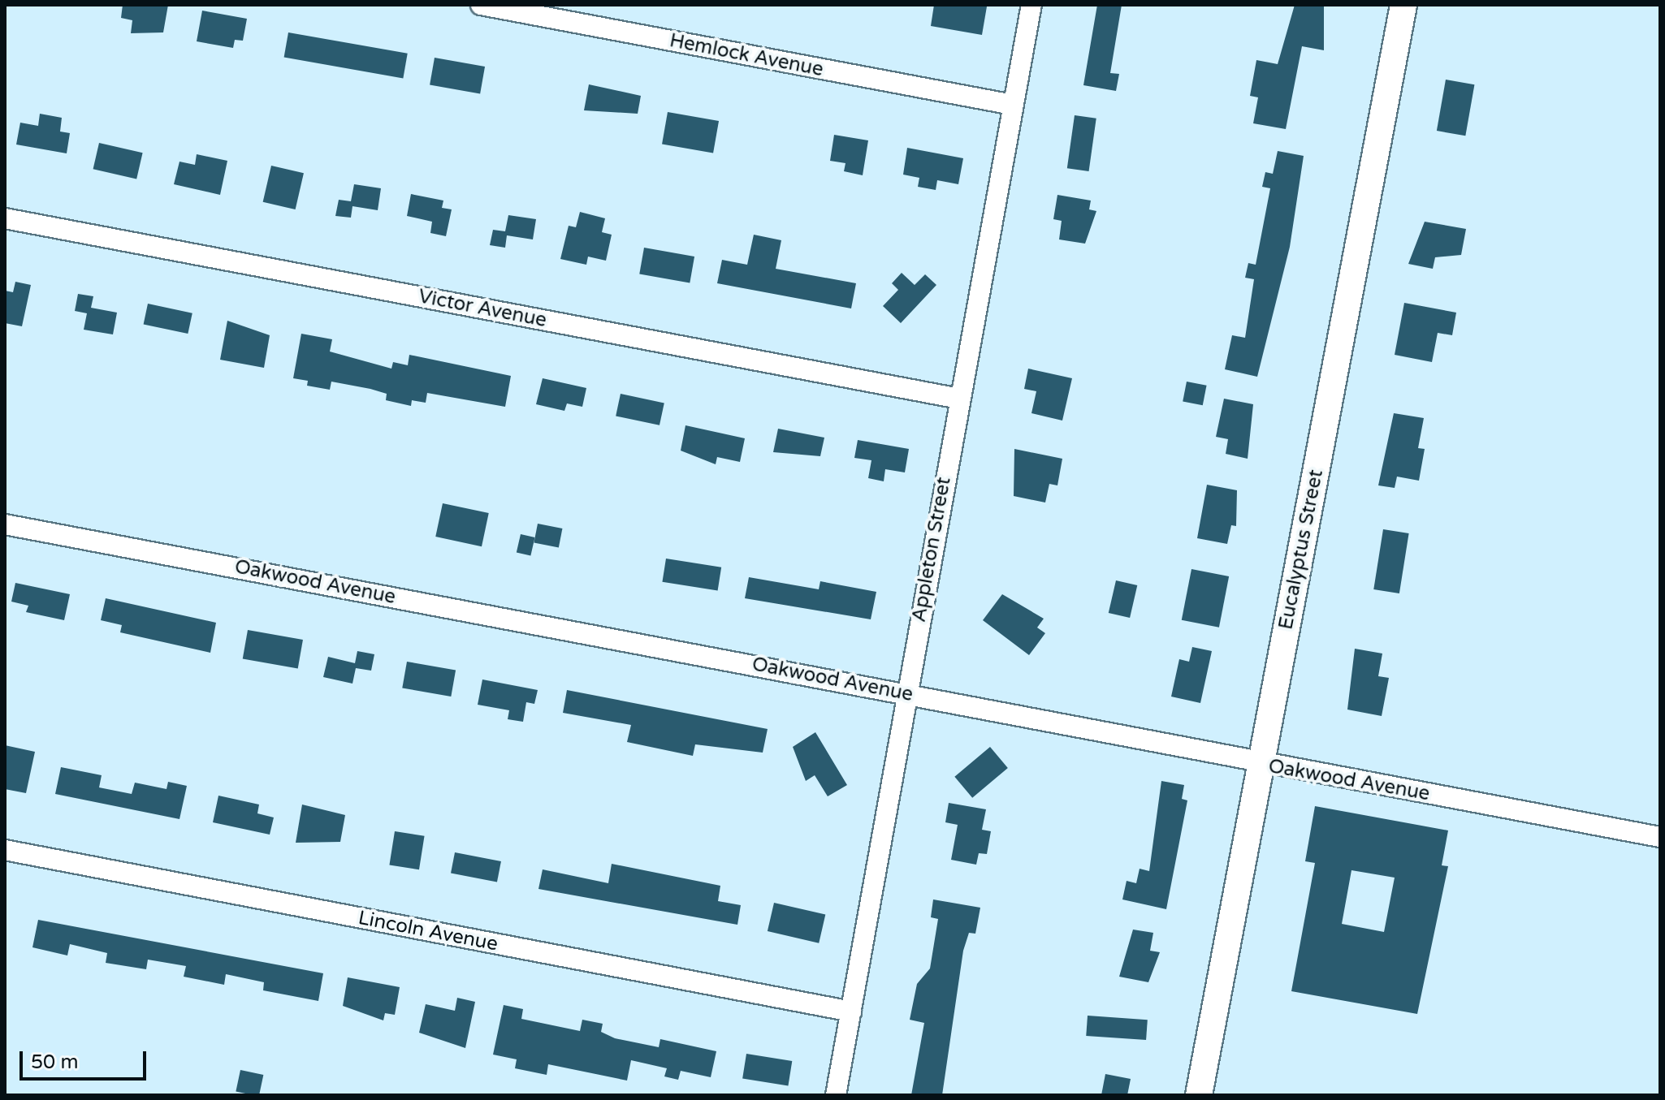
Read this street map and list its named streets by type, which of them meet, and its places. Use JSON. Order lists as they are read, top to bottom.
{
  "streets": {
    "main road": ["Eucalyptus Street"],
    "street": [
      "Hemlock Avenue",
      "Victor Avenue",
      "Appleton Street",
      "Oakwood Avenue",
      "Lincoln Avenue"
    ]
  },
  "crossings": [
    ["Hemlock Avenue", "Appleton Street"],
    ["Victor Avenue", "Appleton Street"],
    ["Appleton Street", "Oakwood Avenue"],
    ["Appleton Street", "Lincoln Avenue"],
    ["Eucalyptus Street", "Oakwood Avenue"]
  ],
  "scale_bar": "50 m"
}
